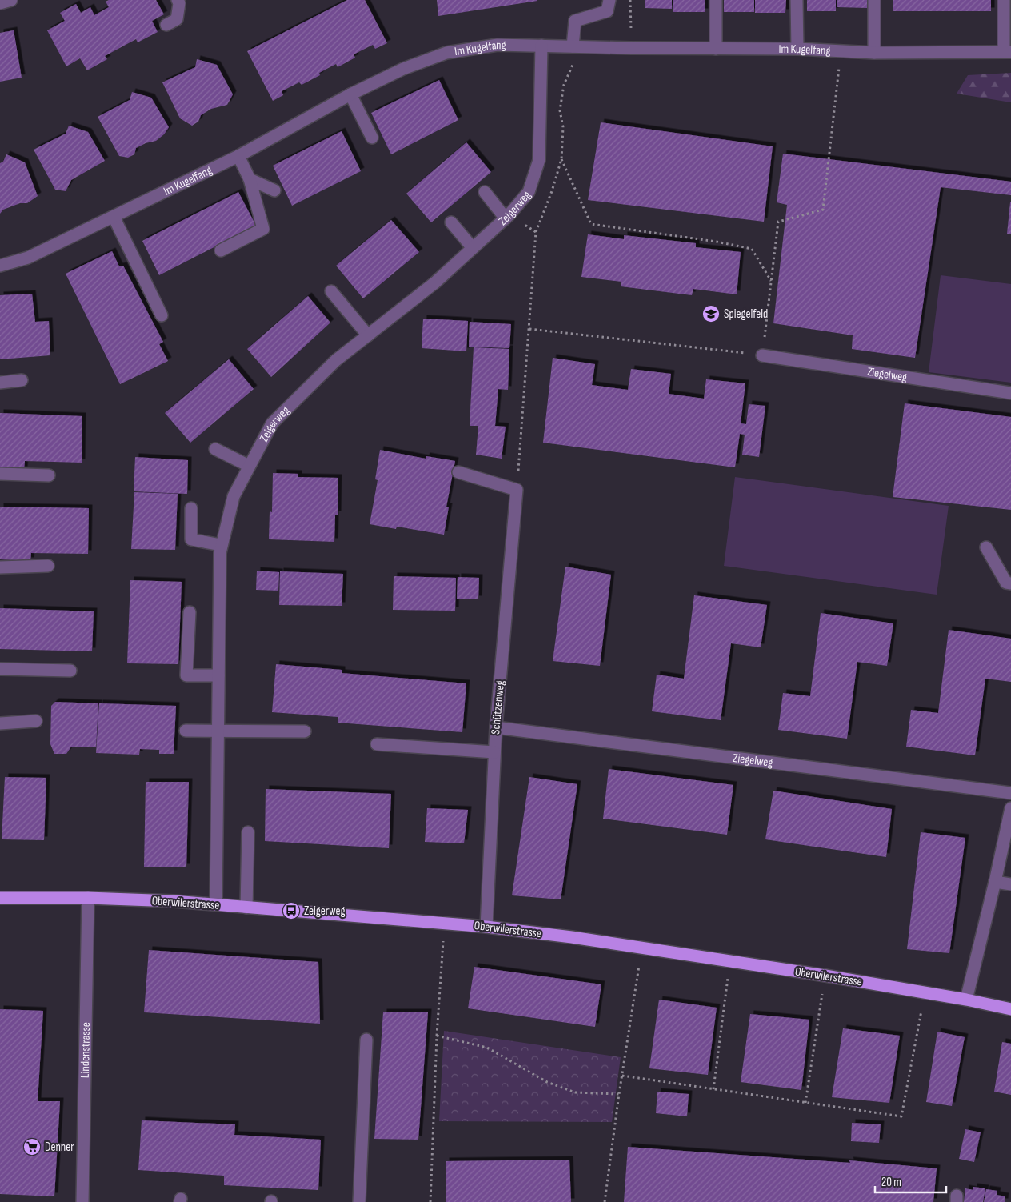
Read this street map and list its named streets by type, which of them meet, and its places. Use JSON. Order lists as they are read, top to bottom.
{
  "streets": {
    "main road": ["Oberwilerstrasse"],
    "street": [
      "Im Kugelfang",
      "Zeigerweg",
      "Ziegelweg",
      "Schützenweg",
      "Lindenstrasse"
    ]
  },
  "crossings": [
    ["Im Kugelfang", "Zeigerweg"],
    ["Zeigerweg", "Oberwilerstrasse"],
    ["Ziegelweg", "Schützenweg"],
    ["Schützenweg", "Oberwilerstrasse"],
    ["Oberwilerstrasse", "Lindenstrasse"]
  ],
  "places": {
    "school or university": ["Spiegelfeld"],
    "bus stop": ["Zeigerweg"],
    "supermarket": ["Denner"]
  },
  "scale_bar": "20 m"
}
